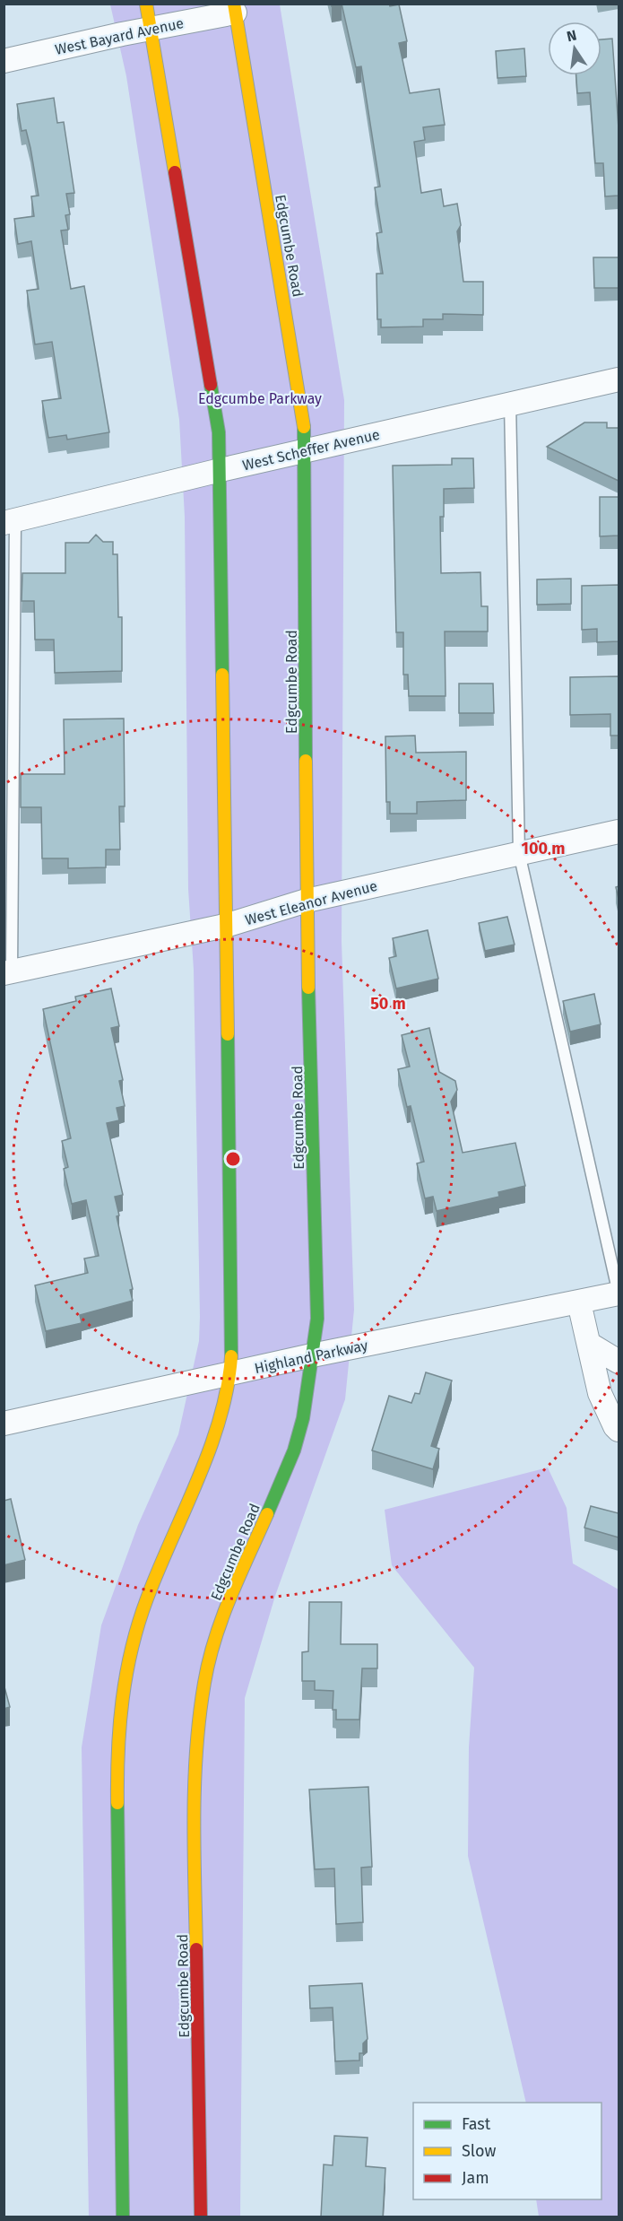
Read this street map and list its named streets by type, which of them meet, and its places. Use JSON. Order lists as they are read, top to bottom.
{
  "streets": {
    "street": [
      "West Bayard Avenue",
      "Edgcumbe Road",
      "West Scheffer Avenue",
      "West Eleanor Avenue",
      "Highland Parkway"
    ]
  },
  "crossings": [
    ["West Bayard Avenue", "Edgcumbe Road"],
    ["Edgcumbe Road", "West Scheffer Avenue"],
    ["Edgcumbe Road", "West Eleanor Avenue"],
    ["Edgcumbe Road", "Highland Parkway"]
  ],
  "parks": ["Edgcumbe Parkway"],
  "legend": ["Fast", "Slow", "Jam"],
  "north": "top",
  "rings": ["100 m", "50 m"]
}
